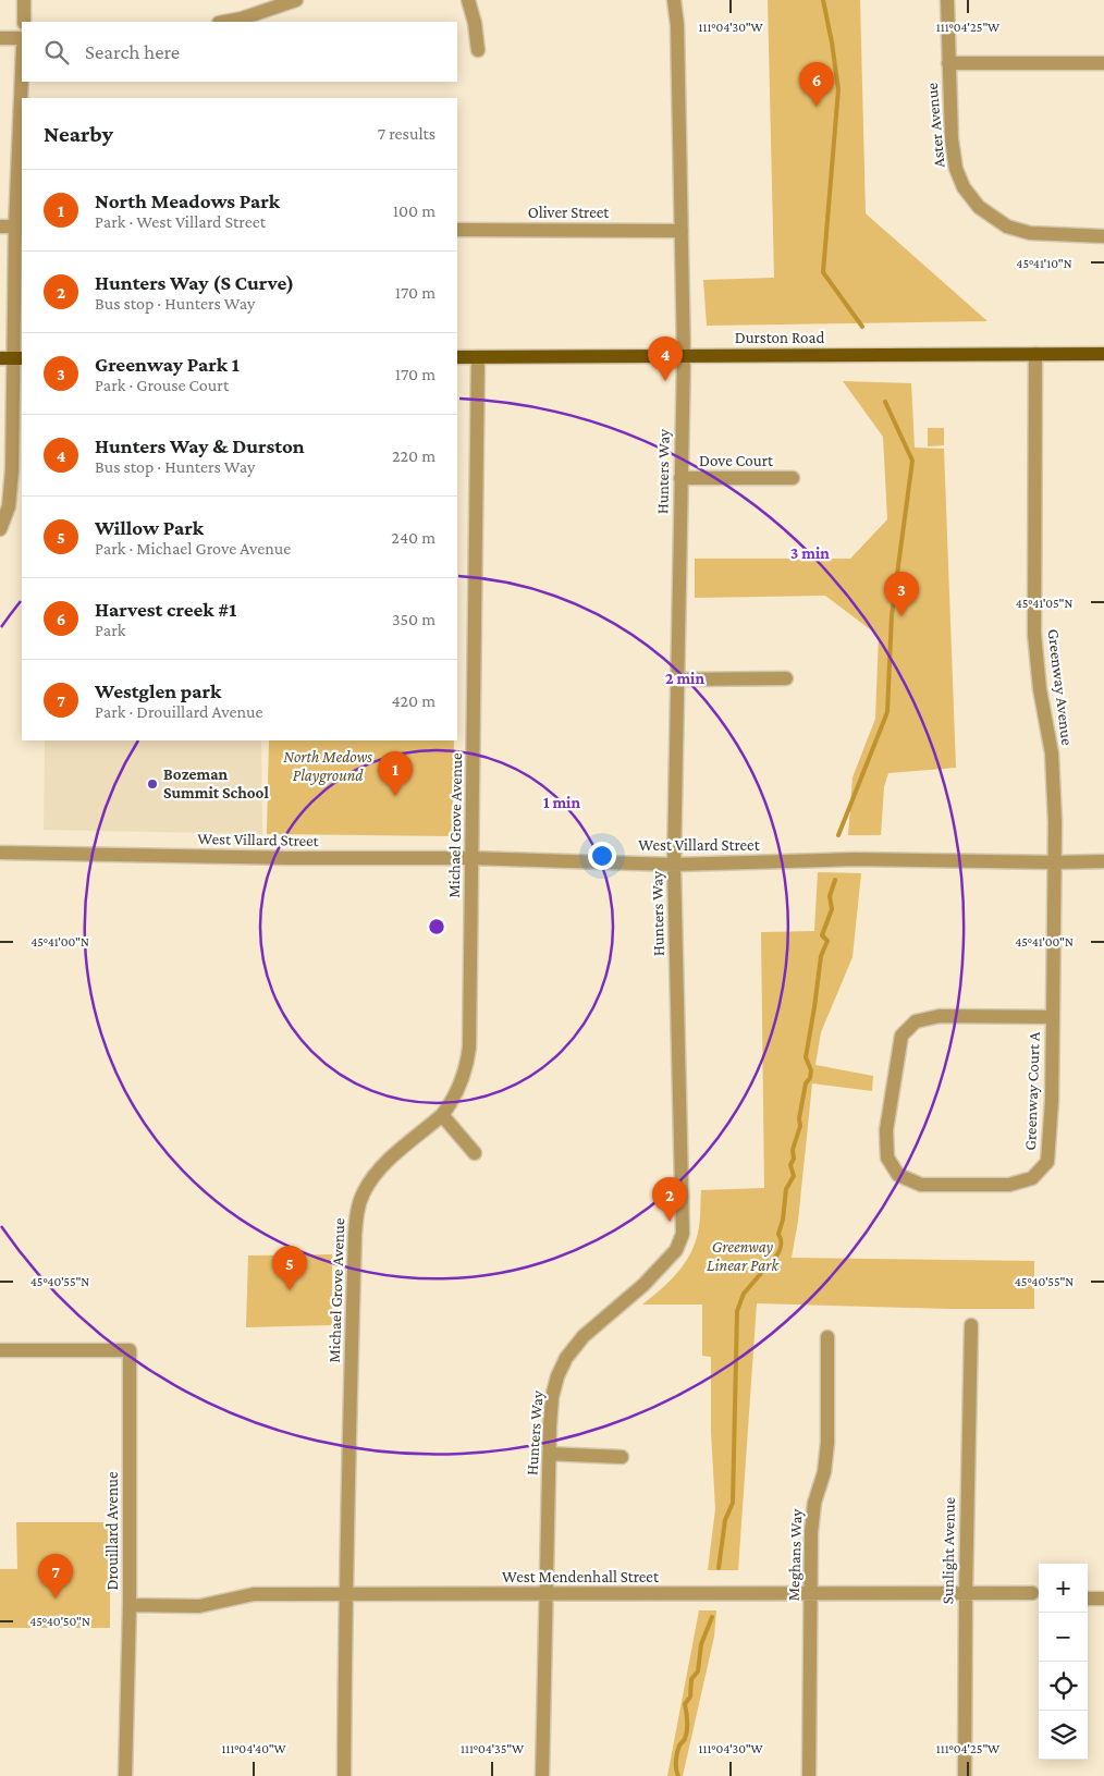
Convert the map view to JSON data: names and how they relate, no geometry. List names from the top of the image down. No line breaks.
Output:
{"streets":{"main road":["Durston Road"],"street":["Aster Avenue","Oliver Street","Dove Court","Hunters Way","Greenway Avenue","Michael Grove Avenue","West Villard Street","Greenway Court A","Drouillard Avenue","Sunlight Avenue","Meghans Way","West Mendenhall Street"]},"crossings":[["Oliver Street","Hunters Way"],["Durston Road","Hunters Way"],["Durston Road","Greenway Avenue"],["Durston Road","Michael Grove Avenue"],["Dove Court","Hunters Way"],["Hunters Way","West Villard Street"],["Hunters Way","West Mendenhall Street"],["Greenway Avenue","West Villard Street"],["Greenway Avenue","Greenway Court A"],["Michael Grove Avenue","West Villard Street"],["Michael Grove Avenue","West Mendenhall Street"],["West Villard Street","Greenway Court A"],["Drouillard Avenue","West Mendenhall Street"],["Sunlight Avenue","West Mendenhall Street"],["Meghans Way","West Mendenhall Street"]],"parks":["North Medows Playground","Greenway Linear Park"],"places":["Bozeman Summit School"],"page":{"search":"Search here","pins":["6","4","3","1","2","5","7"],"heading":["Nearby","7 results"],"list":[{"mark":"1","name":"North Meadows Park","note":"Park · West Villard Street","value":"100 m"},{"mark":"2","name":"Hunters Way (S Curve)","note":"Bus stop · Hunters Way","value":"170 m"},{"mark":"3","name":"Greenway Park 1","note":"Park · Grouse Court","value":"170 m"},{"mark":"4","name":"Hunters Way & Durston","note":"Bus stop · Hunters Way","value":"220 m"},{"mark":"5","name":"Willow Park","note":"Park · Michael Grove Avenue","value":"240 m"},{"mark":"6","name":"Harvest creek #1","note":"Park","value":"350 m"},{"mark":"7","name":"Westglen park","note":"Park · Drouillard Avenue","value":"420 m"}],"map_buttons":["+","−"]},"coordinates":["111°04'30\"W","111°04'25\"W","45°41'10\"N","45°41'05\"N","45°41'00\"N","45°40'55\"N","45°40'50\"N","111°04'40\"W","111°04'35\"W"],"rings":["3 min","2 min","1 min"]}
